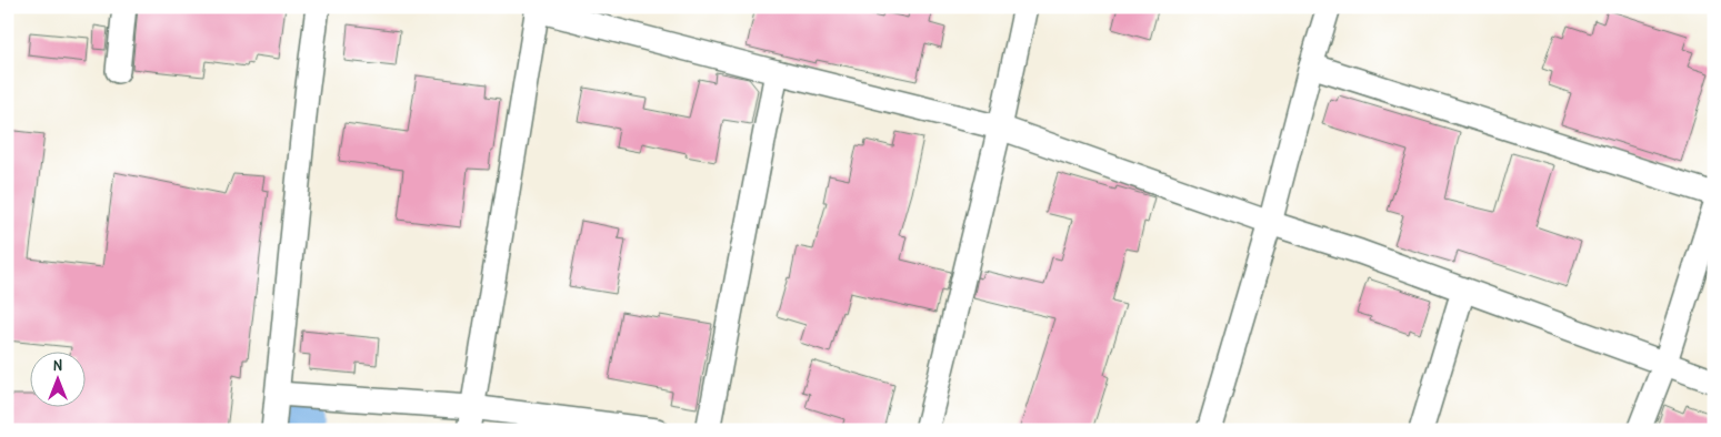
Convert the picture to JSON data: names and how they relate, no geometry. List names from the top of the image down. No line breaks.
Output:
{"north":"top"}
